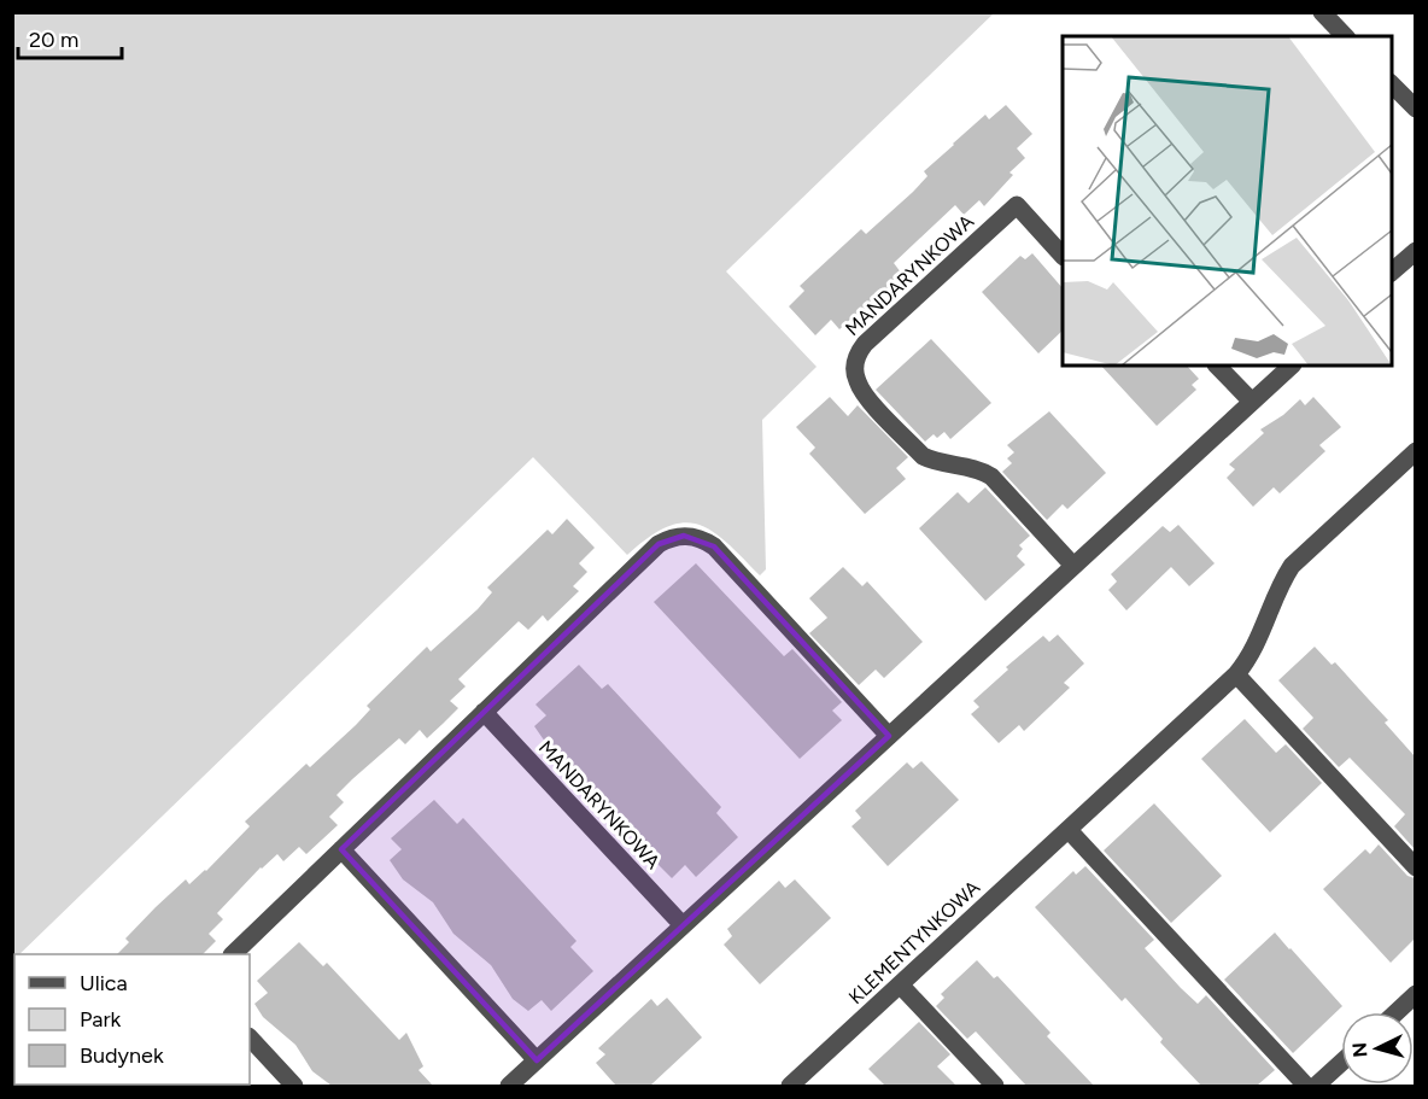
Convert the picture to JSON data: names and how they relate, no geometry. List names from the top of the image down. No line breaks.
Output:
{"streets":{"street":["MANDARYNKOWA","KLEMENTYNKOWA"]},"legend":["Ulica","Park","Budynek"],"scale_bar":"20 m","north":"left"}
